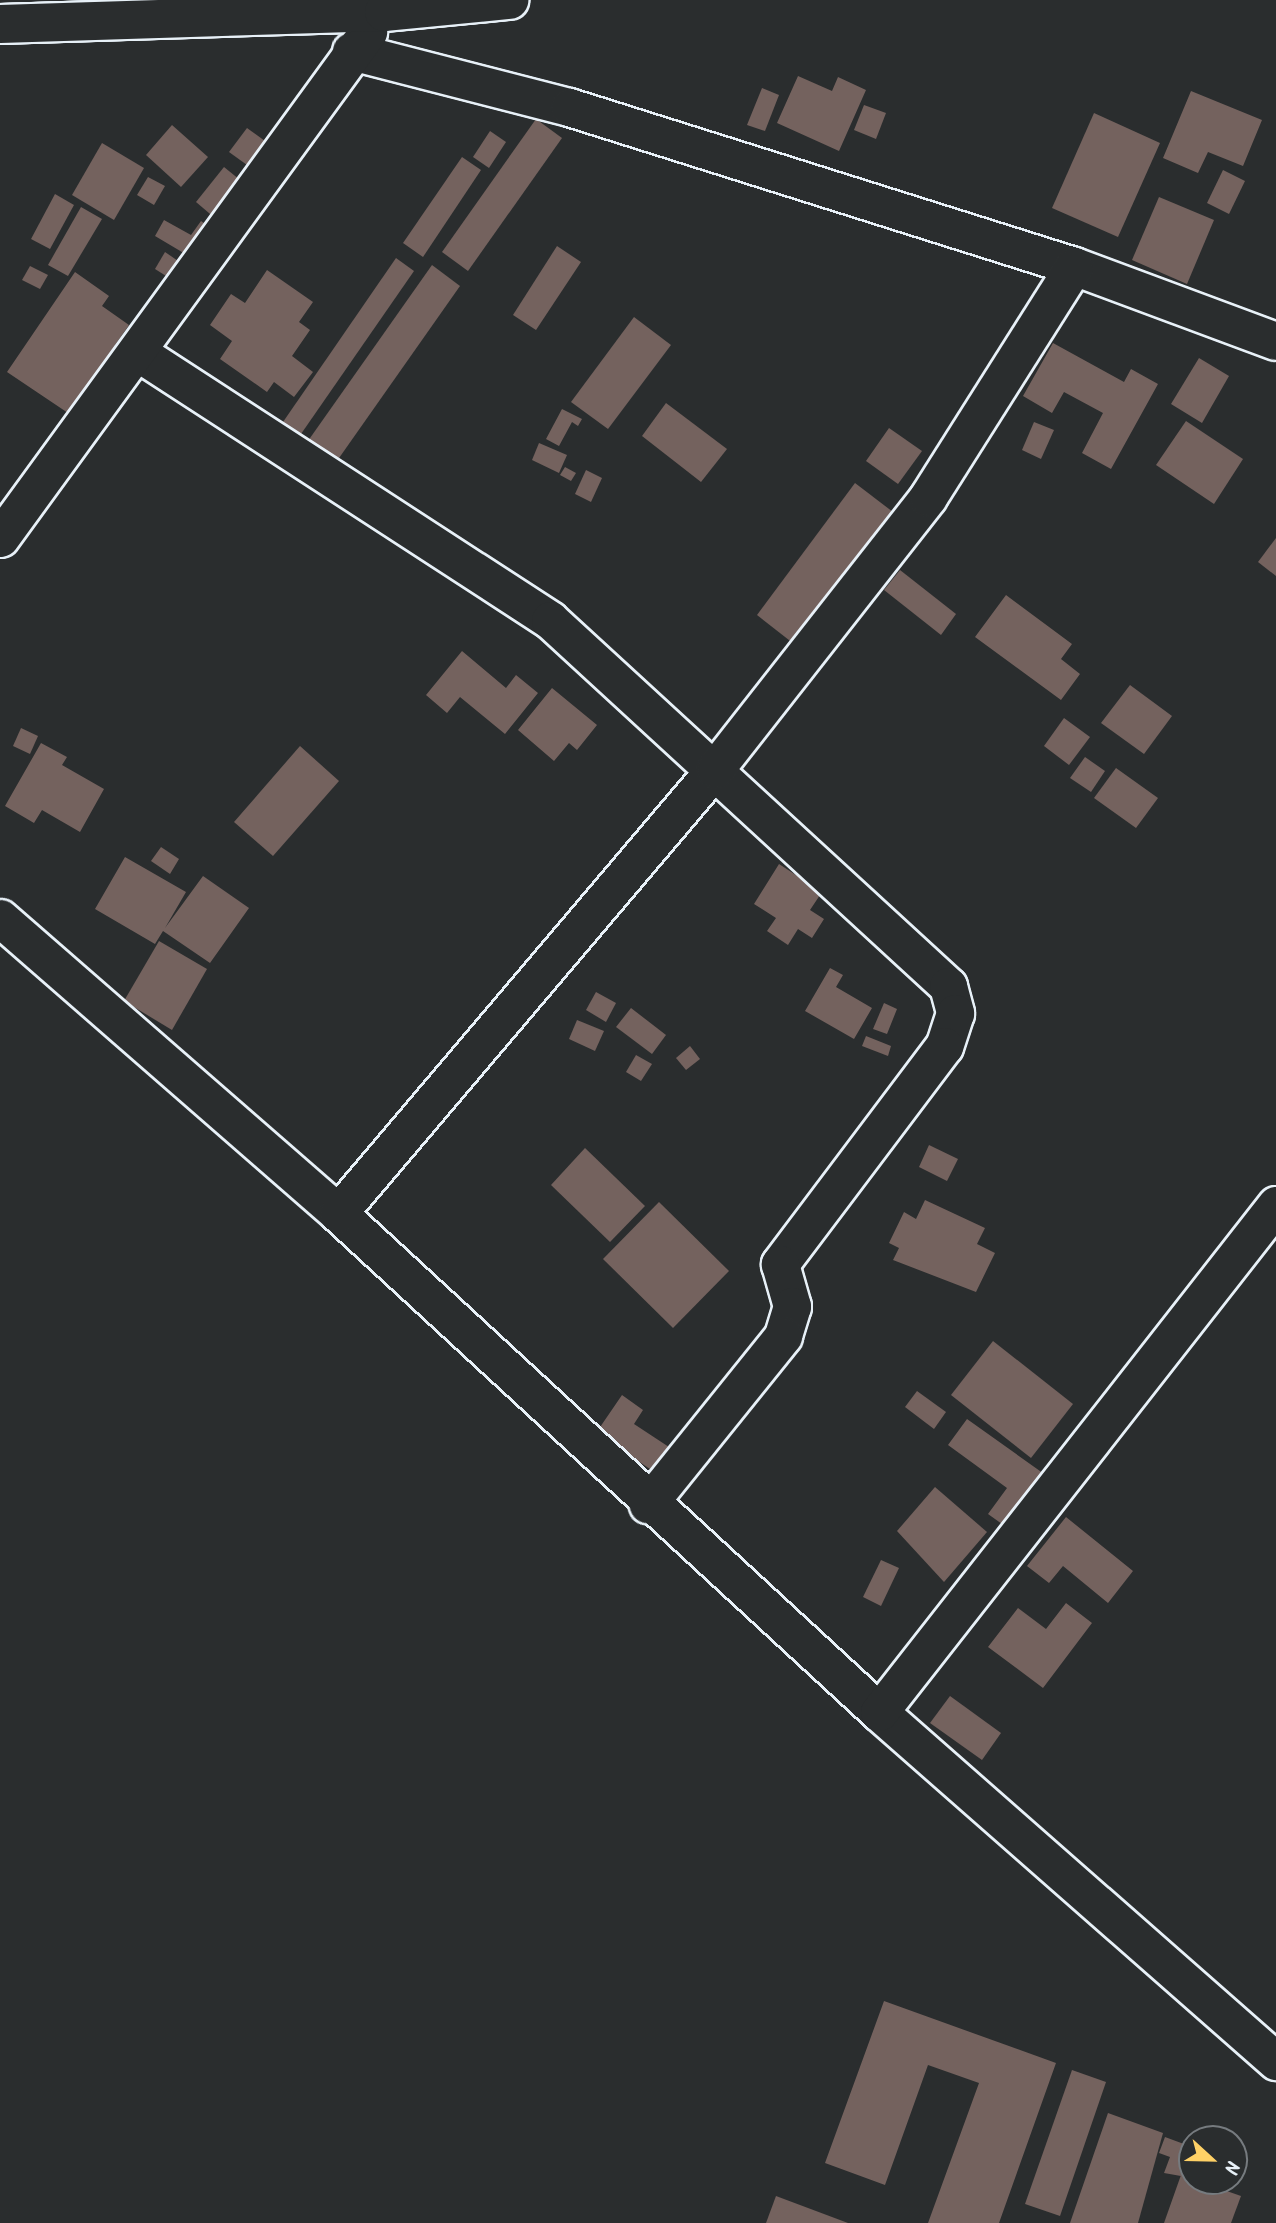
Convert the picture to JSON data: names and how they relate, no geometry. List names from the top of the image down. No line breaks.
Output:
{"north":"right"}
